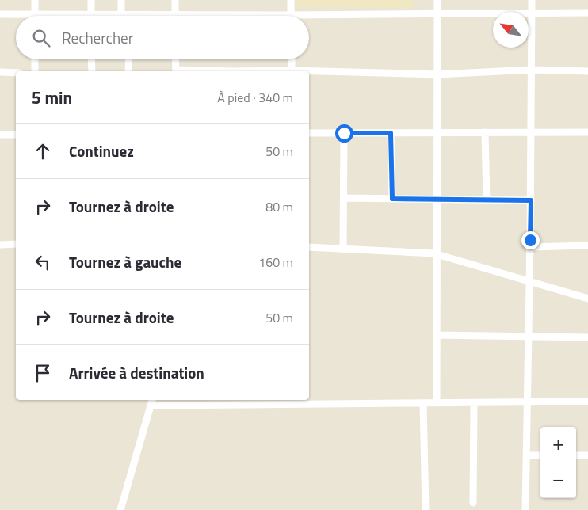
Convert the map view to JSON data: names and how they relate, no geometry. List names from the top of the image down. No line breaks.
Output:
{"north":"top left","page":{"search":"Rechercher","heading":["5 min","À pied · 340 m"],"list":[["Continuez","50 m"],["Tournez à droite","80 m"],["Tournez à gauche","160 m"],["Tournez à droite","50 m"],"Arrivée à destination"],"map_buttons":["+","−"]}}
